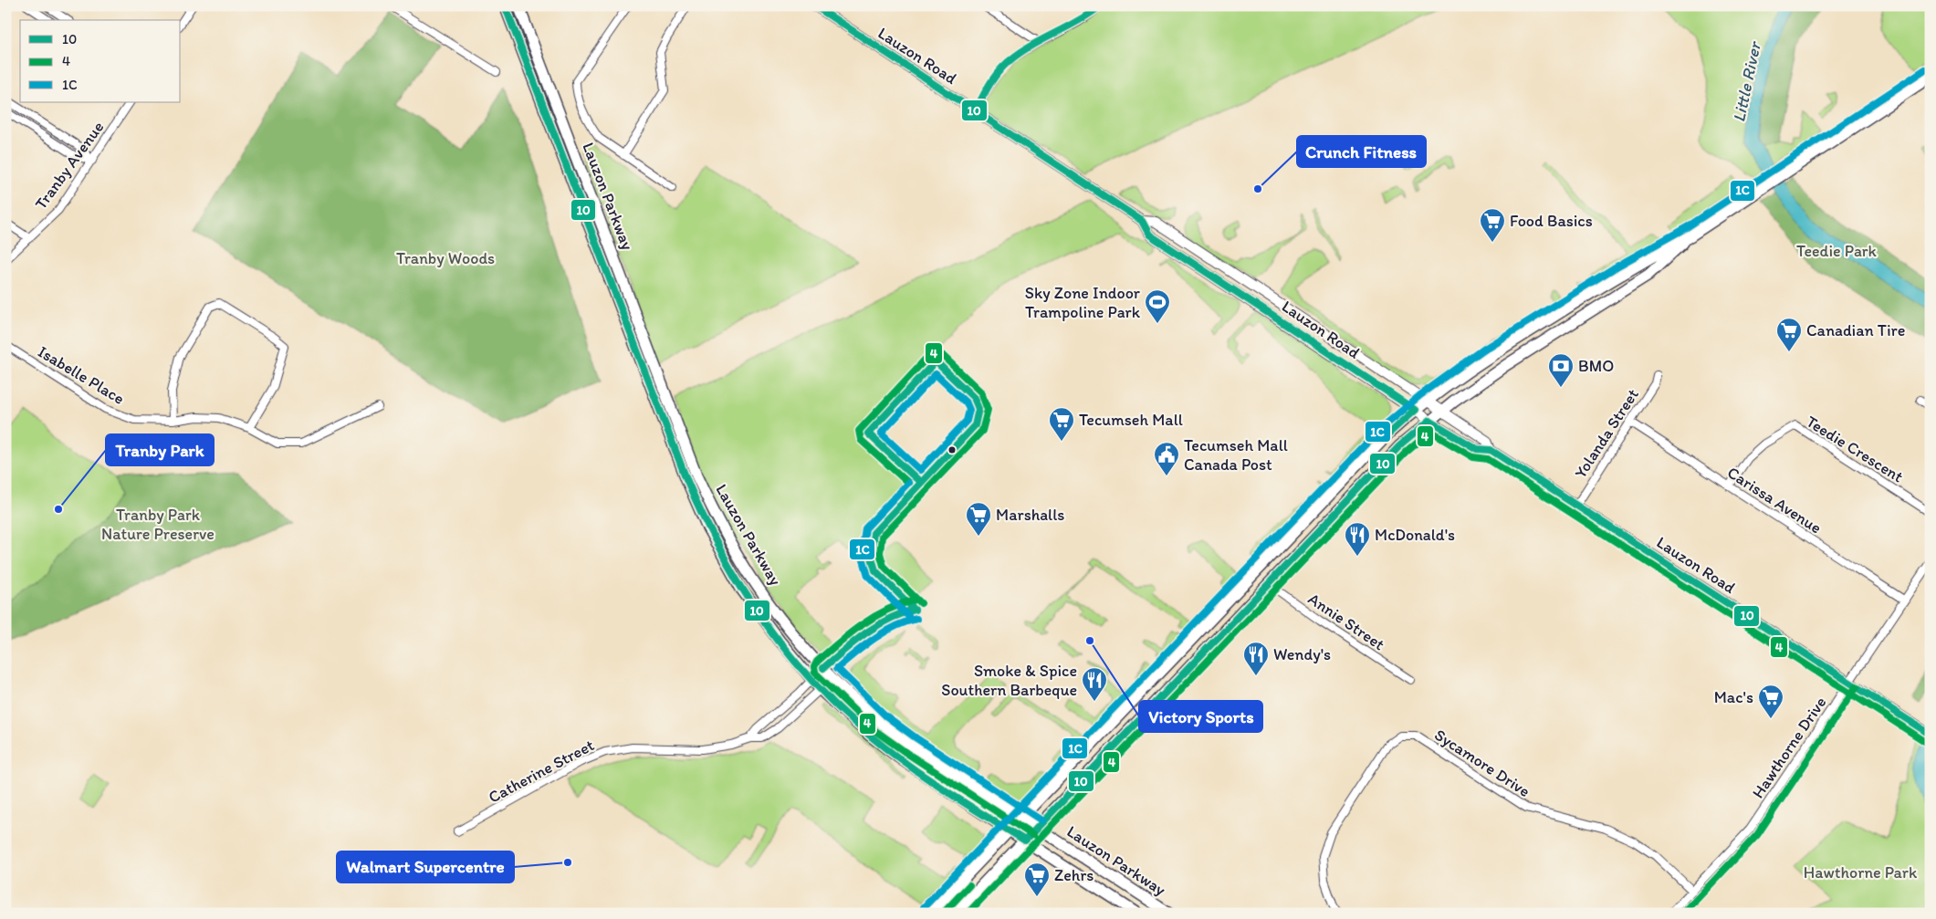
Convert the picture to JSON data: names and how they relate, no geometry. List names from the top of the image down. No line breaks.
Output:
{"streets":{"main road":["Lauzon Parkway"],"street":["Lauzon Road","Tranby Avenue","Isabelle Place","Yolanda Street","Teedie Crescent","Carissa Avenue","Annie Street","Hawthorne Drive","Sycamore Drive","Catherine Street"]},"crossings":[["Lauzon Road","Yolanda Street"],["Lauzon Road","Hawthorne Drive"],["Lauzon Parkway","Catherine Street"],["Yolanda Street","Carissa Avenue"],["Teedie Crescent","Carissa Avenue"],["Carissa Avenue","Hawthorne Drive"],["Hawthorne Drive","Sycamore Drive"]],"water":["Little River"],"parks":["Teedie Park","Tranby Woods","Tranby Park Nature Preserve","Hawthorne Park"],"places":{"other":["Crunch Fitness","Tranby Park","Victory Sports","Walmart Supercentre"],"supermarket":["Food Basics","Canadian Tire","Tecumseh Mall","Marshalls","Mac's","Zehrs"],"sports":["Sky Zone Indoor Trampoline Park"],"bank":["BMO"],"public building":["Tecumseh Mall Canada Post"],"restaurant":["McDonald's","Wendy's","Smoke & Spice Southern Barbeque"]},"lines":["transit line 10","transit line 1C","transit line 4"],"legend":["10","4","1C"]}
